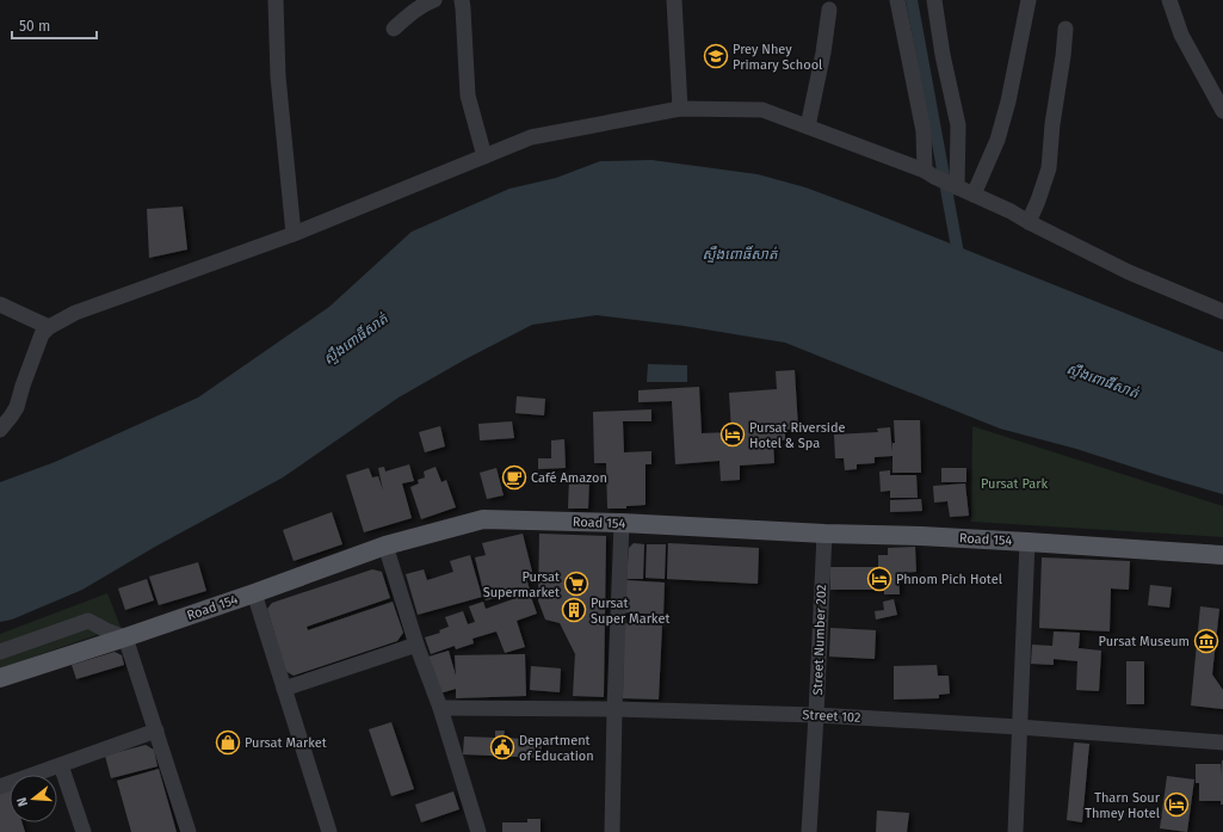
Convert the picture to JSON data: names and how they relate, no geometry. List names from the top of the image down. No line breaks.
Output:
{"streets":{"main road":["Road 154"],"street":["Street Number 202","Street 102"]},"crossings":[["Road 154","Street Number 202"],["Street Number 202","Street 102"]],"water":["ស្ទឹងពោធិ៍សាត់"],"parks":["Pursat Park"],"places":{"school or university":["Prey Nhey Primary School"],"hotel":["Pursat Riverside Hotel & Spa","Phnom Pich Hotel","Tharn Sour Thmey Hotel"],"cafe":["Café Amazon"],"supermarket":["Pursat Supermarket"],"building":["Pursat Super Market"],"museum":["Pursat Museum"],"shop":["Pursat Market"],"public building":["Department of Education"]},"scale_bar":"50 m","north":"left"}
